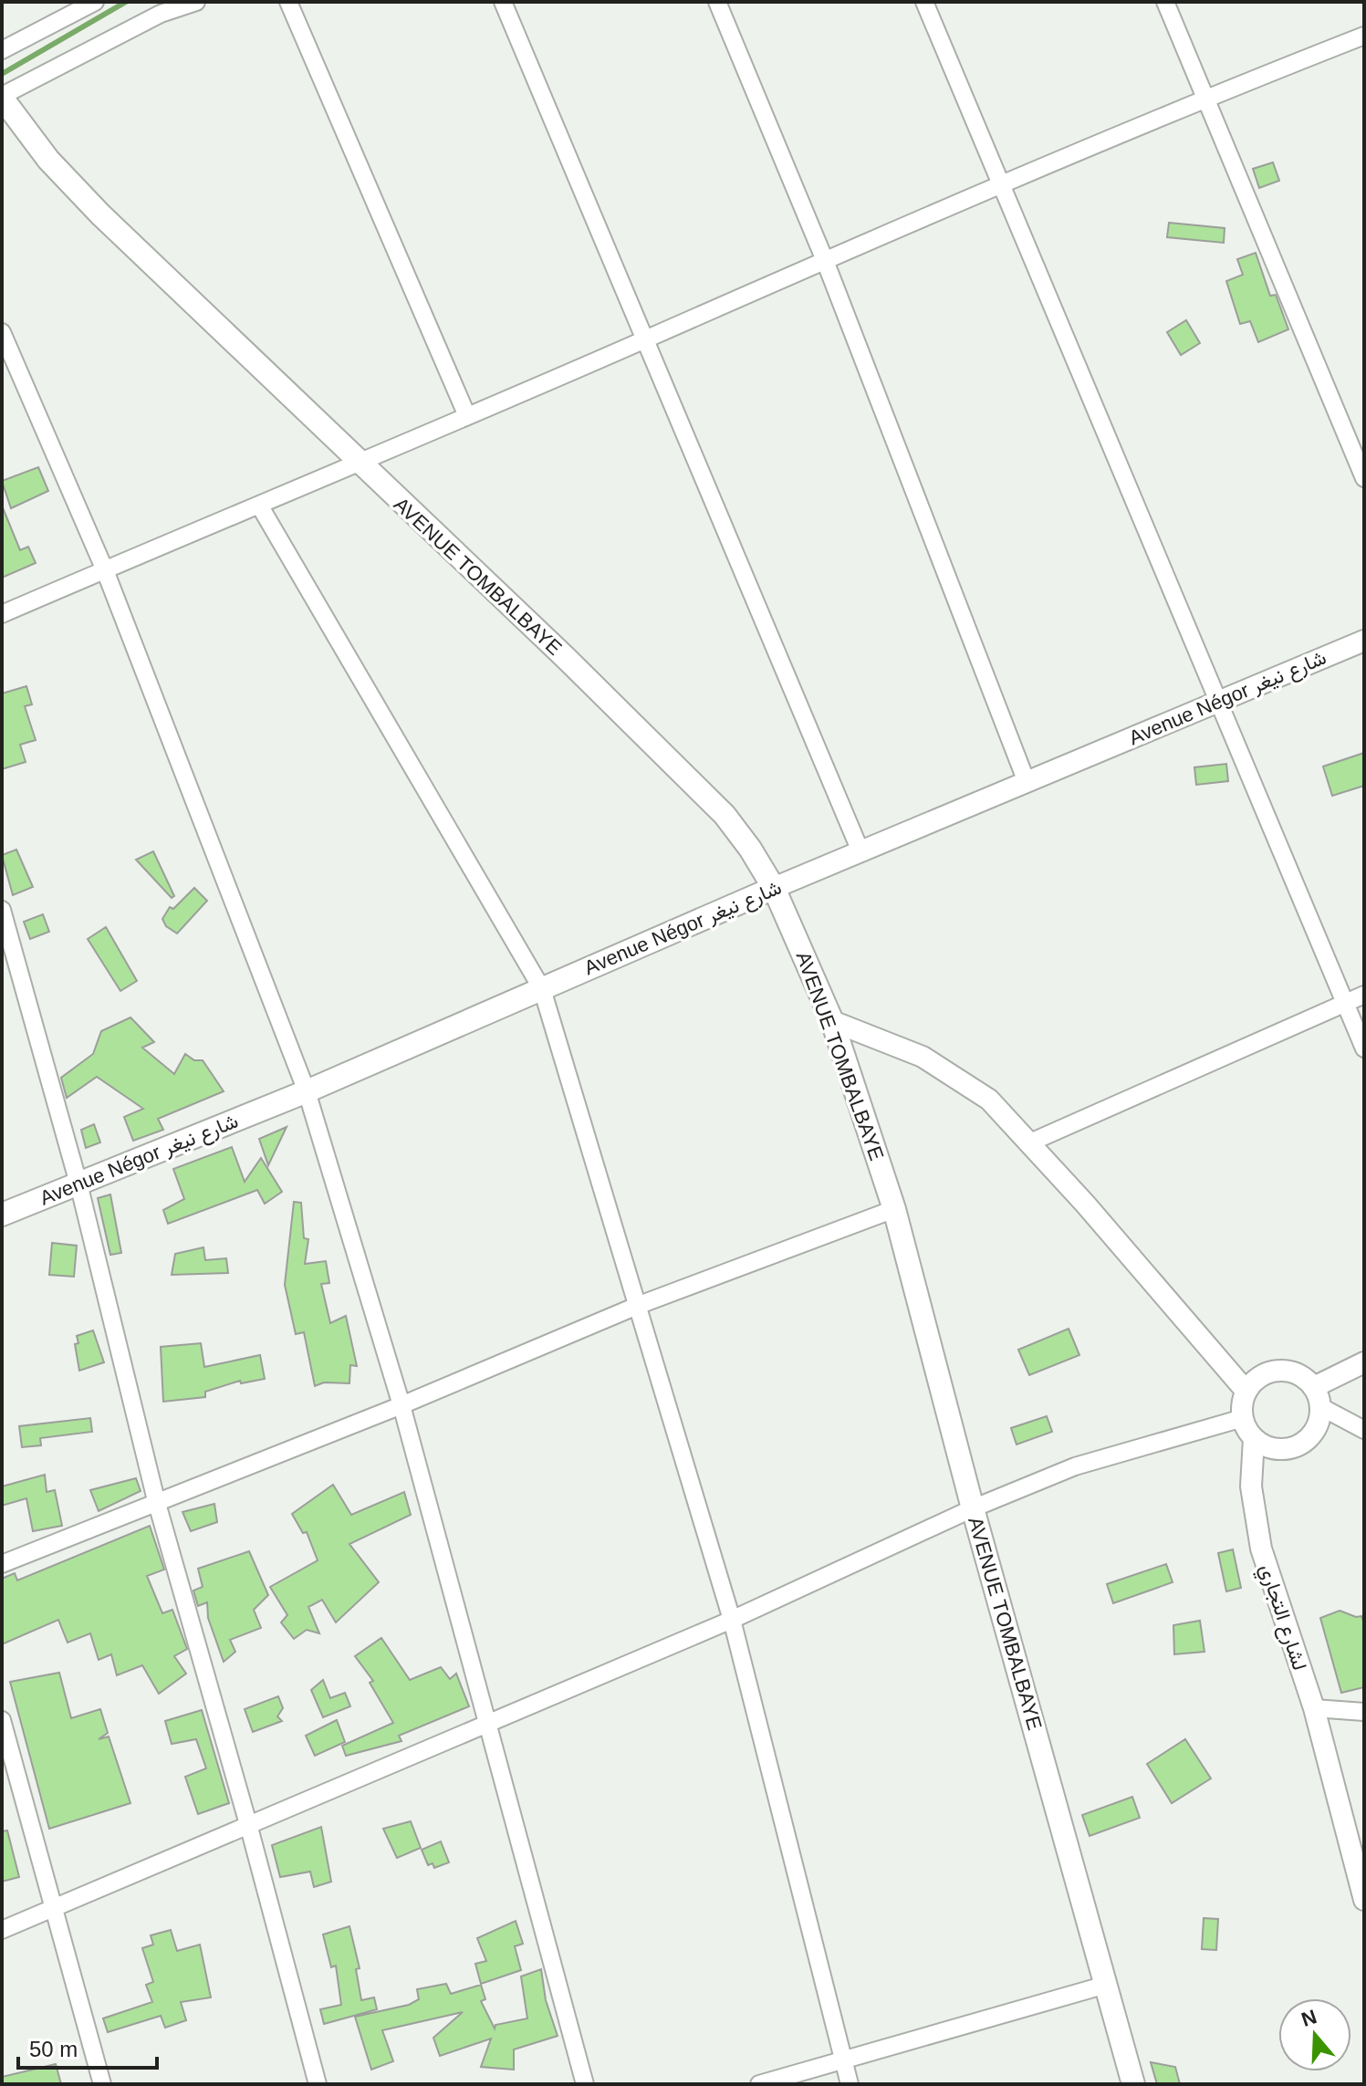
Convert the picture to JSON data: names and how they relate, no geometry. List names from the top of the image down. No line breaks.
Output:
{"streets":{"main road":["AVENUE TOMBALBAYE","Avenue Négor شارع نيغر"],"street":["لشارع التجاري"]},"crossings":[["AVENUE TOMBALBAYE","Avenue Négor شارع نيغر"]],"scale_bar":"50 m","north":"top"}
